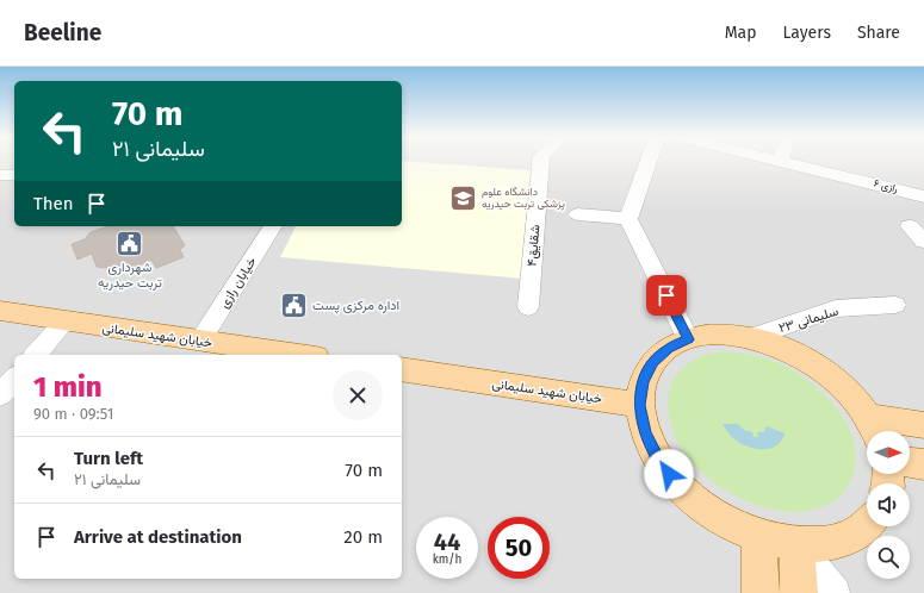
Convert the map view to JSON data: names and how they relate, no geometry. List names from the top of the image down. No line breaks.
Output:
{"streets":{"main road":["خیابان شهید سلیمانی"],"street":["رازی ۶","شقایق۴","خیابان رازی","سلیمانی ۲۳"]},"crossings":[["خیابان رازی","خیابان شهید سلیمانی"]],"places":{"school or university":["دانشگاه علوم پزشکی تربت حیدریه"],"public building":["شهرداری تربت حیدریه","اداره مرکزی پست"]},"north":"right","page":{"header":"Beeline","nav":["Map","Layers","Share"],"turn":["70 m","سلیمانی ۲۱"],"then":"Then","heading":["1 min","90 m · 09:51"],"list":[{"name":"Turn left","note":"سلیمانی ۲۱","value":"70 m"},{"name":"Arrive at destination","value":"20 m"}],"speed":"44 km/h","limit":"50"}}
